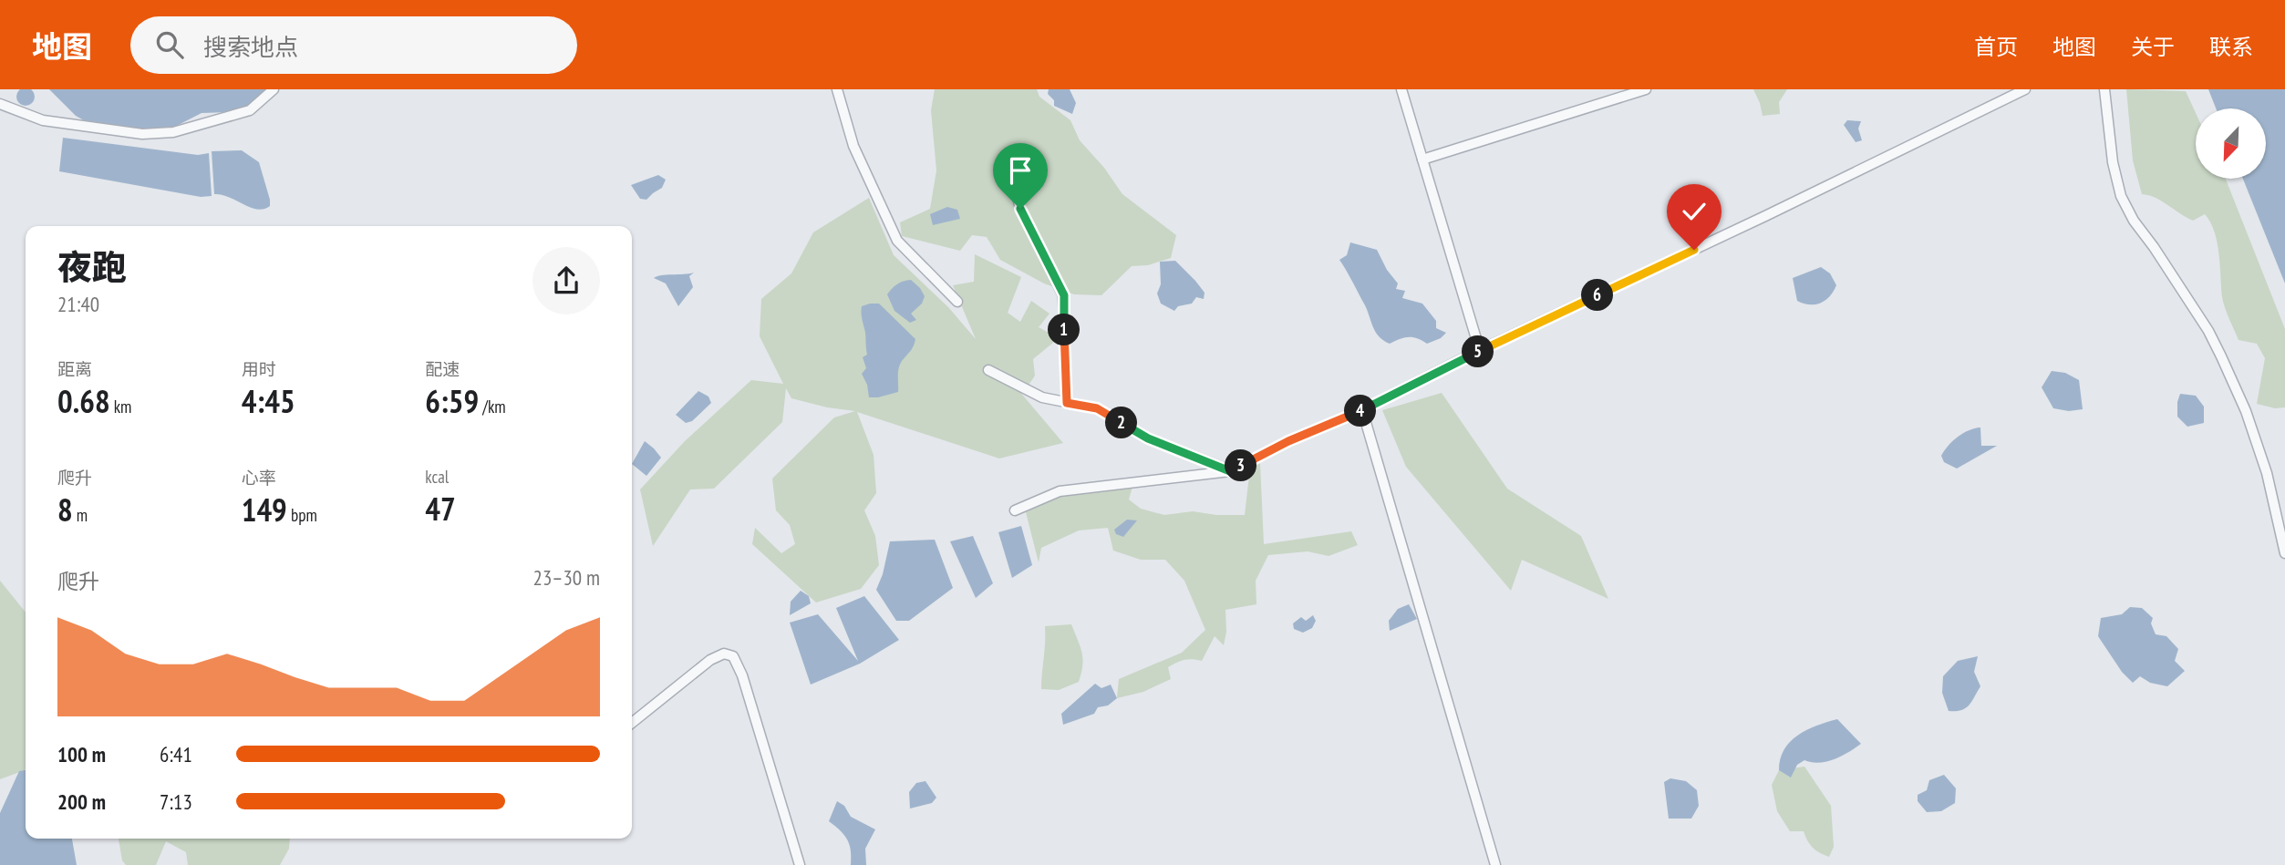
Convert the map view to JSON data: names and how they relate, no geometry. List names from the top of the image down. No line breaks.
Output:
{"north":"bottom left","page":{"header":"地图","search":"搜索地点","nav":["首页","地图","关于","联系"],"heading":["夜跑","21:40"],"pins":["6","1","5","4","2","3"],"stats":[["距离","0.68 km"],["用时","4:45"],["配速","6:59 /km"],["爬升","8 m"],["心率","149 bpm"],["kcal","47"]],"chart":["爬升","23–30 m"],"list":[{"name":"100 m","note":"6:41"},{"name":"200 m","note":"7:13"}]}}
